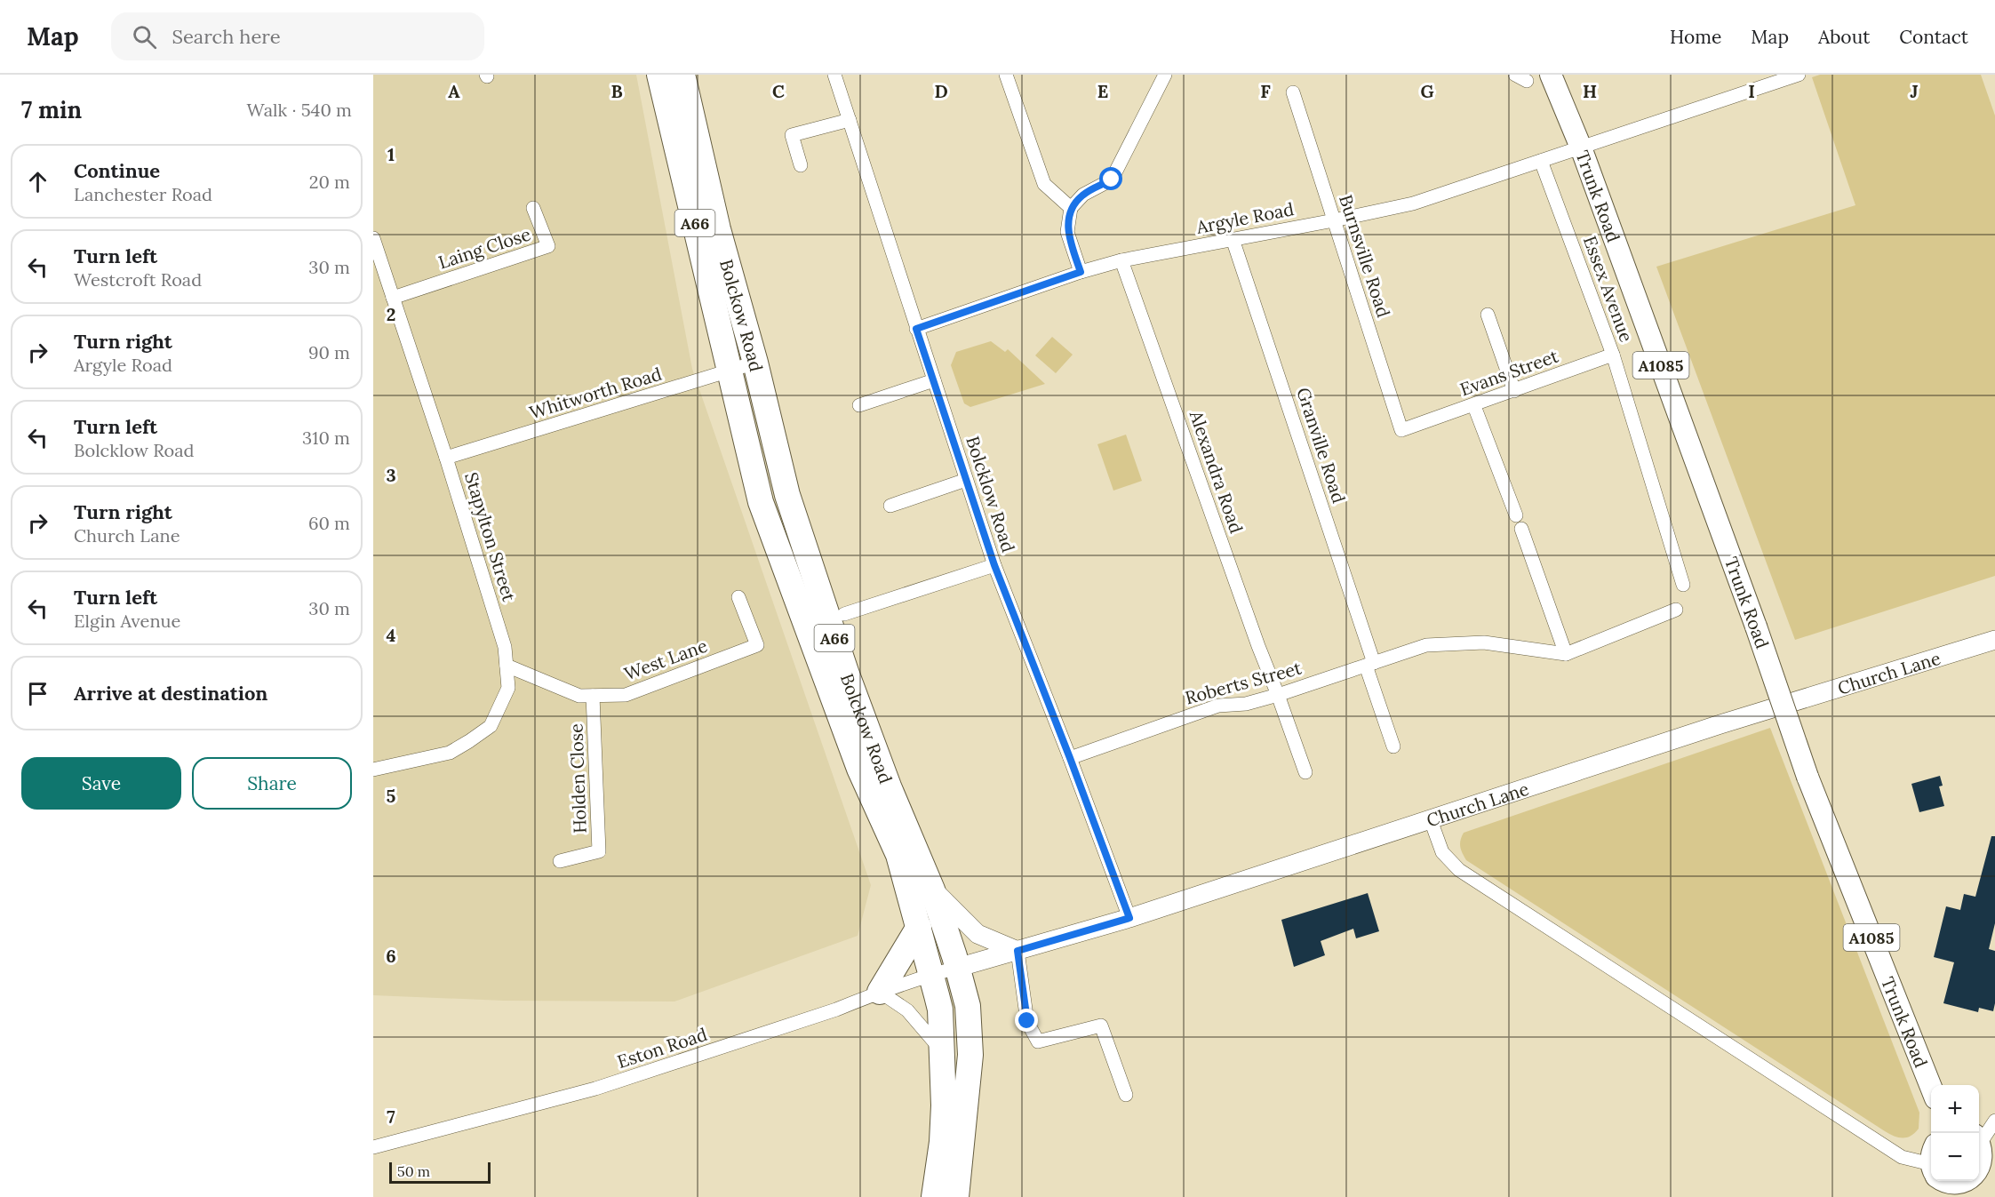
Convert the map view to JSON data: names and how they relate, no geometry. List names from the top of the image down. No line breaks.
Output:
{"streets":{"highway":["A66","Bolckow Road"],"main road":["Trunk Road","A1085"],"street":["Argyle Road","Laing Close","Burnsville Road","Essex Avenue","Evans Street","Whitworth Road","Granville Road","Alexandra Road","Bolcklow Road","Stapylton Street","West Lane","Church Lane","Roberts Street","Holden Close","Eston Road"]},"crossings":[["Trunk Road","Argyle Road"],["Trunk Road","A1085"],["Argyle Road","Burnsville Road"],["Argyle Road","Essex Avenue"],["Argyle Road","Granville Road"],["Argyle Road","Alexandra Road"],["Argyle Road","Bolcklow Road"],["A66","Bolckow Road"],["A66","Eston Road"],["Laing Close","Stapylton Street"],["Burnsville Road","Evans Street"],["Essex Avenue","Evans Street"],["Bolckow Road","Whitworth Road"],["Bolckow Road","Church Lane"],["Bolckow Road","Eston Road"],["Whitworth Road","Stapylton Street"],["Granville Road","Roberts Street"],["Alexandra Road","Roberts Street"],["Bolcklow Road","Church Lane"],["Bolcklow Road","Roberts Street"],["Stapylton Street","West Lane"],["West Lane","Holden Close"],["Church Lane","Eston Road"]],"scale_bar":"50 m","page":{"header":"Map","search":"Search here","nav":["Home","Map","About","Contact"],"heading":["7 min","Walk · 540 m"],"list":[["Continue","Lanchester Road","20 m"],["Turn left","Westcroft Road","30 m"],["Turn right","Argyle Road","90 m"],["Turn left","Bolcklow Road","310 m"],["Turn right","Church Lane","60 m"],["Turn left","Elgin Avenue","30 m"],"Arrive at destination"],"buttons":["Save","Share"],"map_buttons":["+","−"],"scale":"50 m"},"grid":{"columns":["A","B","C","D","E","F","G","H","I","J"],"rows":["1","2","3","4","5","6","7"]}}
